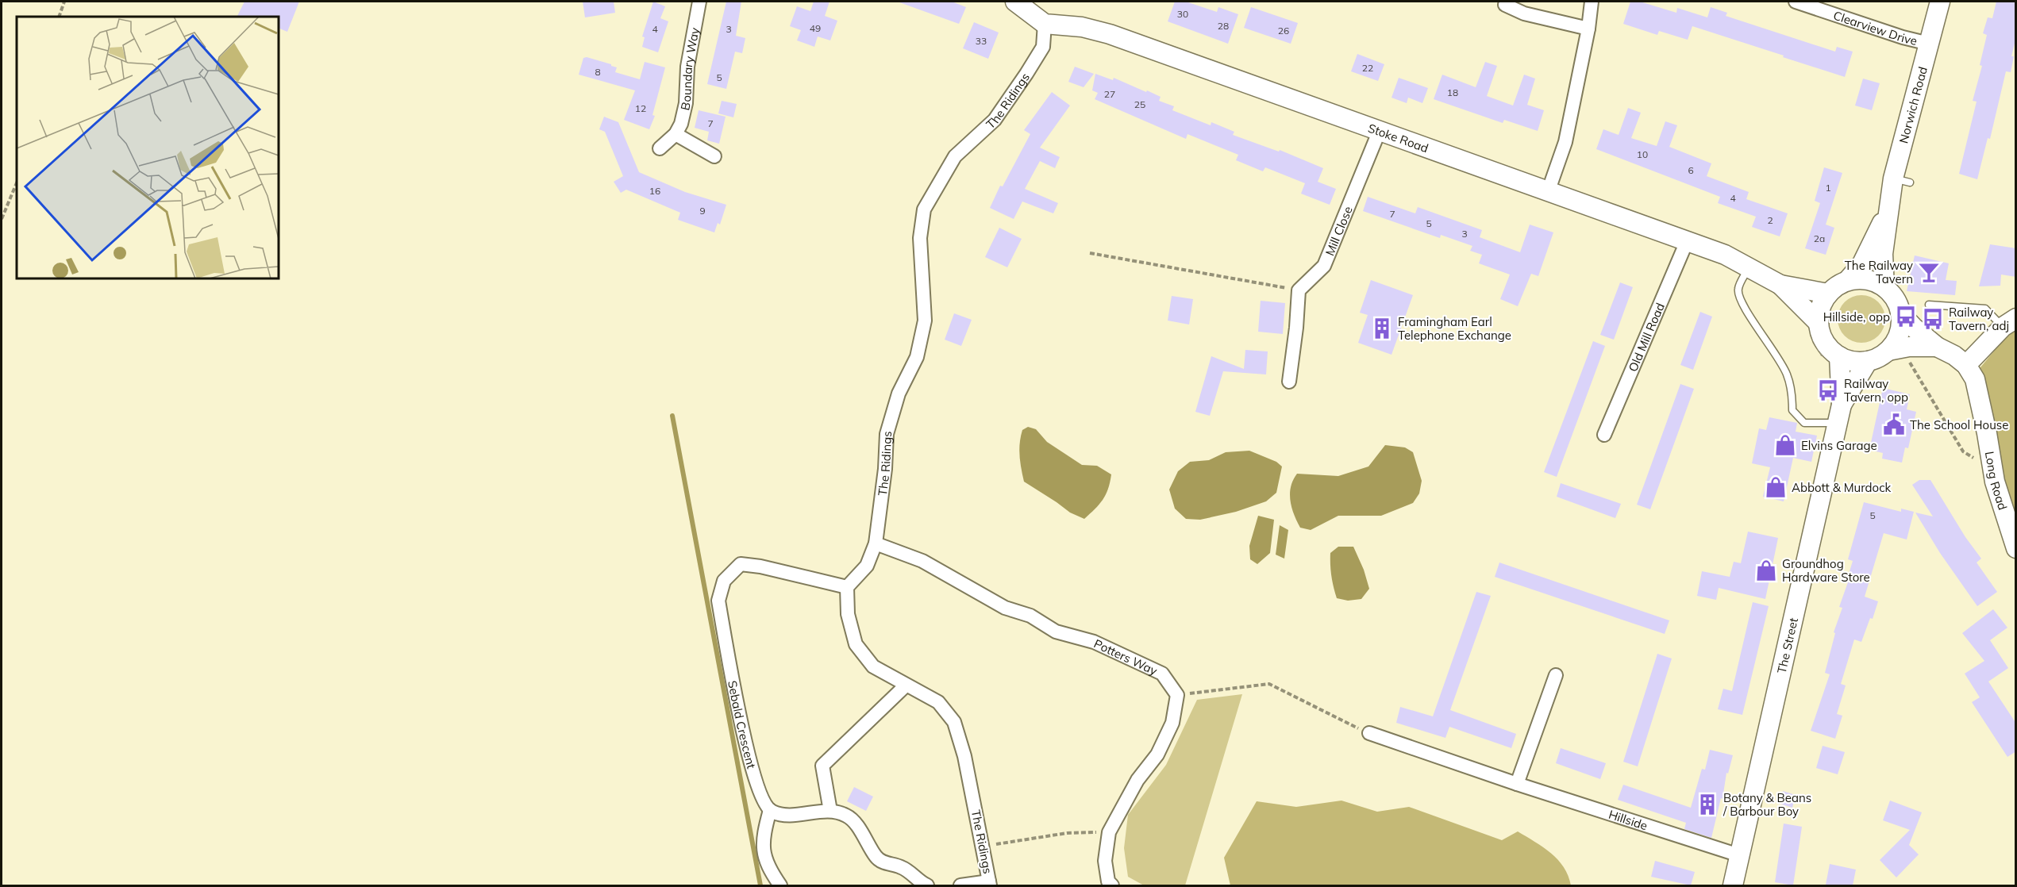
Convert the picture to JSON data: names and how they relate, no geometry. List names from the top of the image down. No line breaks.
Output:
{"streets":{"street":["Clearview Drive","Boundary Way","The Ridings","Norwich Road","Stoke Road","Mill Close","Old Mill Road","Long Road","The Street","Potters Way","Sebald Crescent","Hillside"]},"crossings":[["Clearview Drive","Norwich Road"],["The Ridings","Stoke Road"],["The Ridings","Potters Way"],["The Ridings","Sebald Crescent"],["Norwich Road","Stoke Road"],["Norwich Road","Long Road"],["Norwich Road","The Street"],["Stoke Road","Mill Close"],["Stoke Road","Old Mill Road"],["Stoke Road","Long Road"],["Stoke Road","The Street"],["Long Road","The Street"],["The Street","Hillside"]],"places":{"bar":["The Railway Tavern"],"bus stop":["Hillside, opp","Railway Tavern, adj","Railway Tavern, opp"],"building":["Framingham Earl Telephone Exchange","Botany & Beans / Barbour Boy"],"public building":["The School House"],"shop":["Elvins Garage","Abbott & Murdock","Groundhog Hardware Store"]},"house_numbers":["30","28","49","4","3","26","33","22","8","5","18","27","25","12","7","10","6","1","16","4","9","7","2","5","3","2a","5"]}
